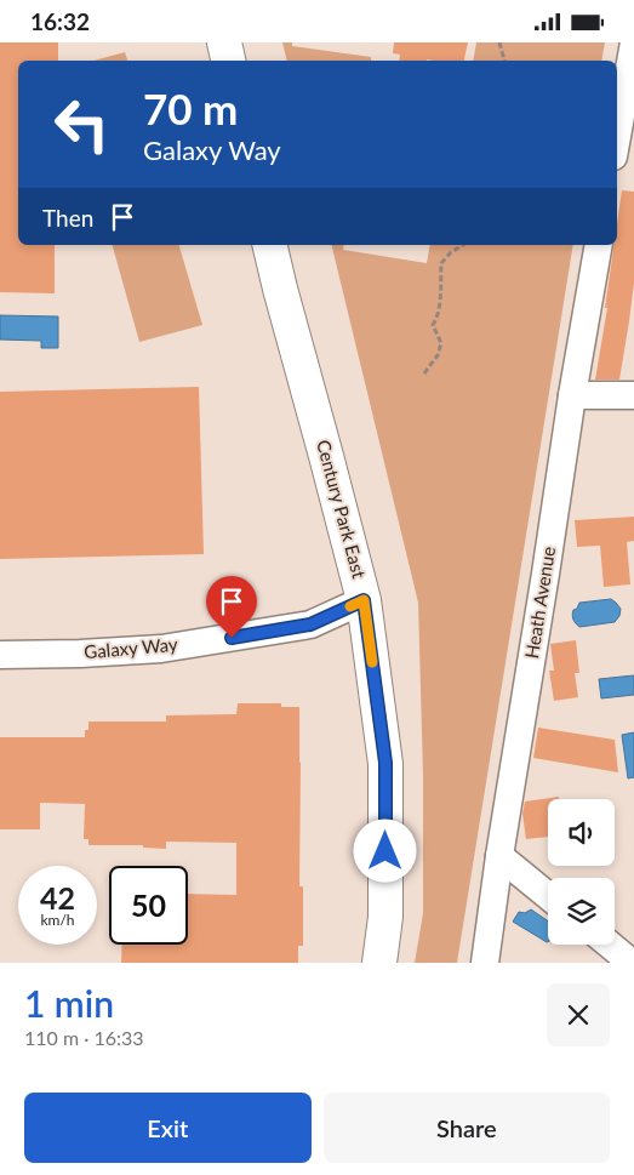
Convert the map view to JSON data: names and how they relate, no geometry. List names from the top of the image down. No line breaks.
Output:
{"streets":{"main road":["Century Park East"],"street":["Heath Avenue","Galaxy Way"]},"crossings":[["Century Park East","Galaxy Way"]],"page":{"status":"16:32","turn":["70 m","Galaxy Way"],"then":"Then","speed":"42 km/h","limit":"50","heading":["1 min","110 m · 16:33"],"buttons":["Exit","Share"]}}
